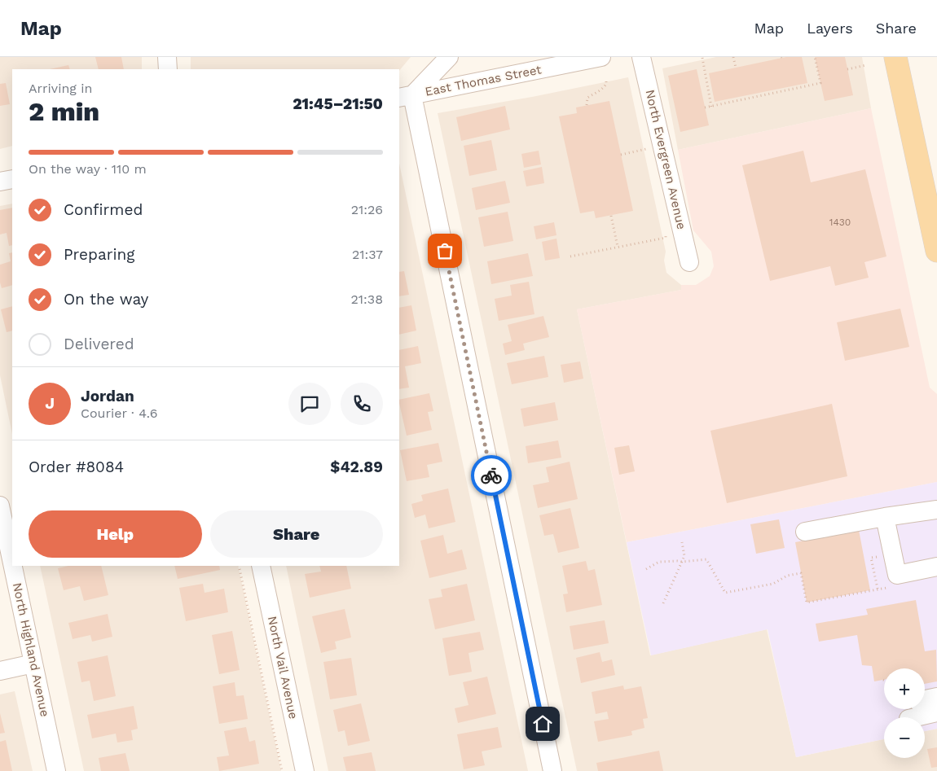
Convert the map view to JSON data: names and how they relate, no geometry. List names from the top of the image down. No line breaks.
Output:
{"streets":{"street":["East Thomas Street","North Evergreen Avenue","North Highland Avenue","North Vail Avenue"]},"house_numbers":["1430"],"page":{"header":"Map","nav":["Map","Layers","Share"],"heading":["2 min","Arriving in","21:45–21:50"],"panel":["Jordan","Courier · 4.6","Order #8084","$42.89"],"bar":"On the way · 110 m","list":[["Confirmed","21:26"],["Preparing","21:37"],["On the way","21:38"],"Delivered"],"round":"J","buttons":["Help","Share"],"map_buttons":["+","−"]}}
